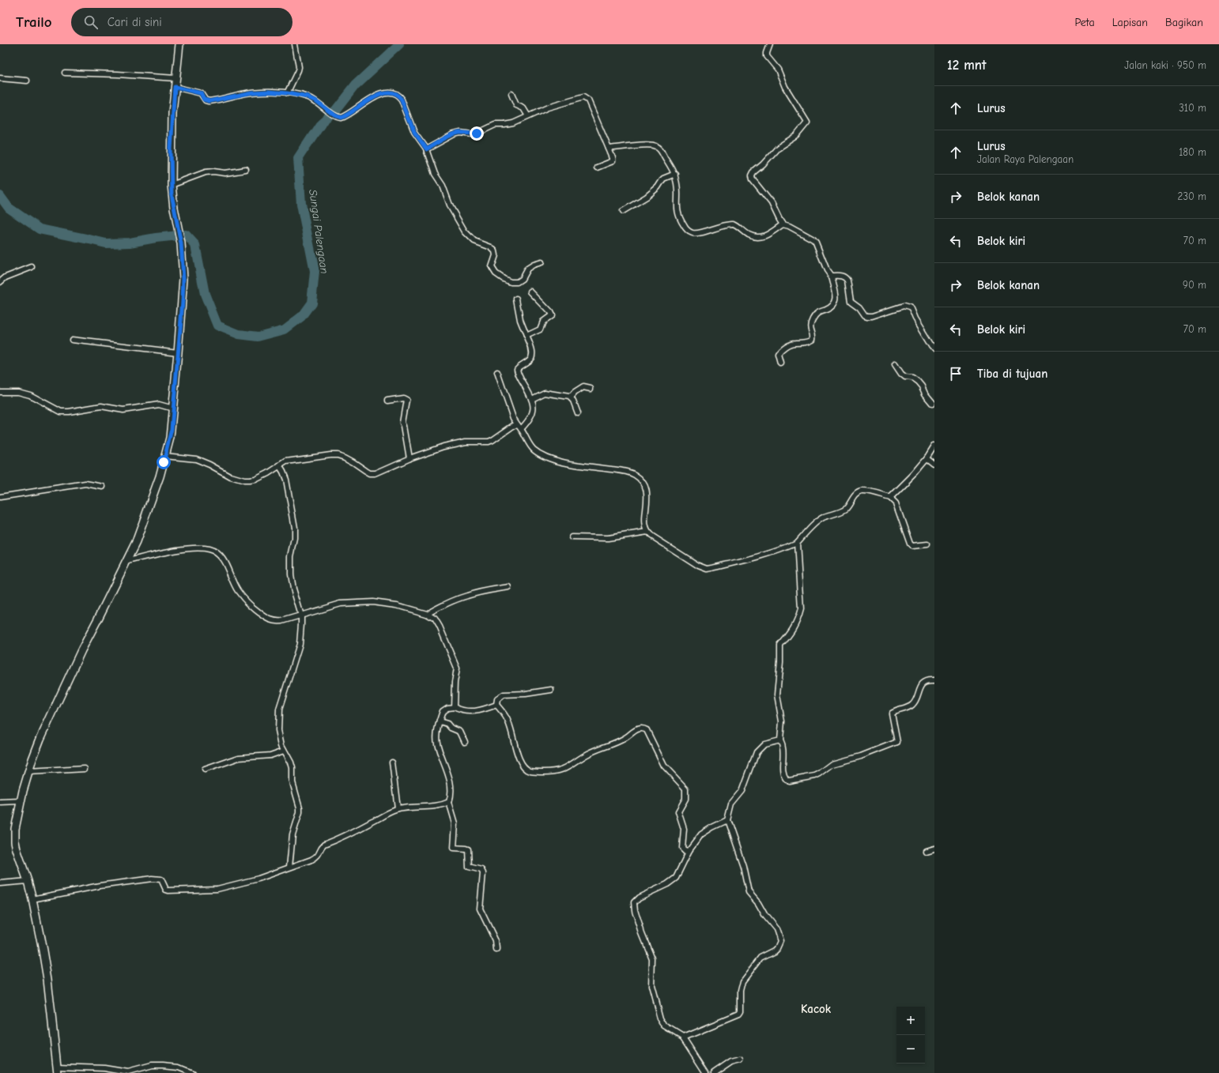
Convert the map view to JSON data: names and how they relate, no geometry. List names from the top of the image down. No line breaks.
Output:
{"districts":["Kacok"],"water":["Sungai Palengaan"],"page":{"header":"Trailo","search":"Cari di sini","nav":["Peta","Lapisan","Bagikan"],"heading":["12 mnt","Jalan kaki · 950 m"],"list":[["Lurus","310 m"],["Lurus","Jalan Raya Palengaan","180 m"],["Belok kanan","230 m"],["Belok kiri","70 m"],["Belok kanan","90 m"],["Belok kiri","70 m"],"Tiba di tujuan"],"map_buttons":["+","−"]}}
